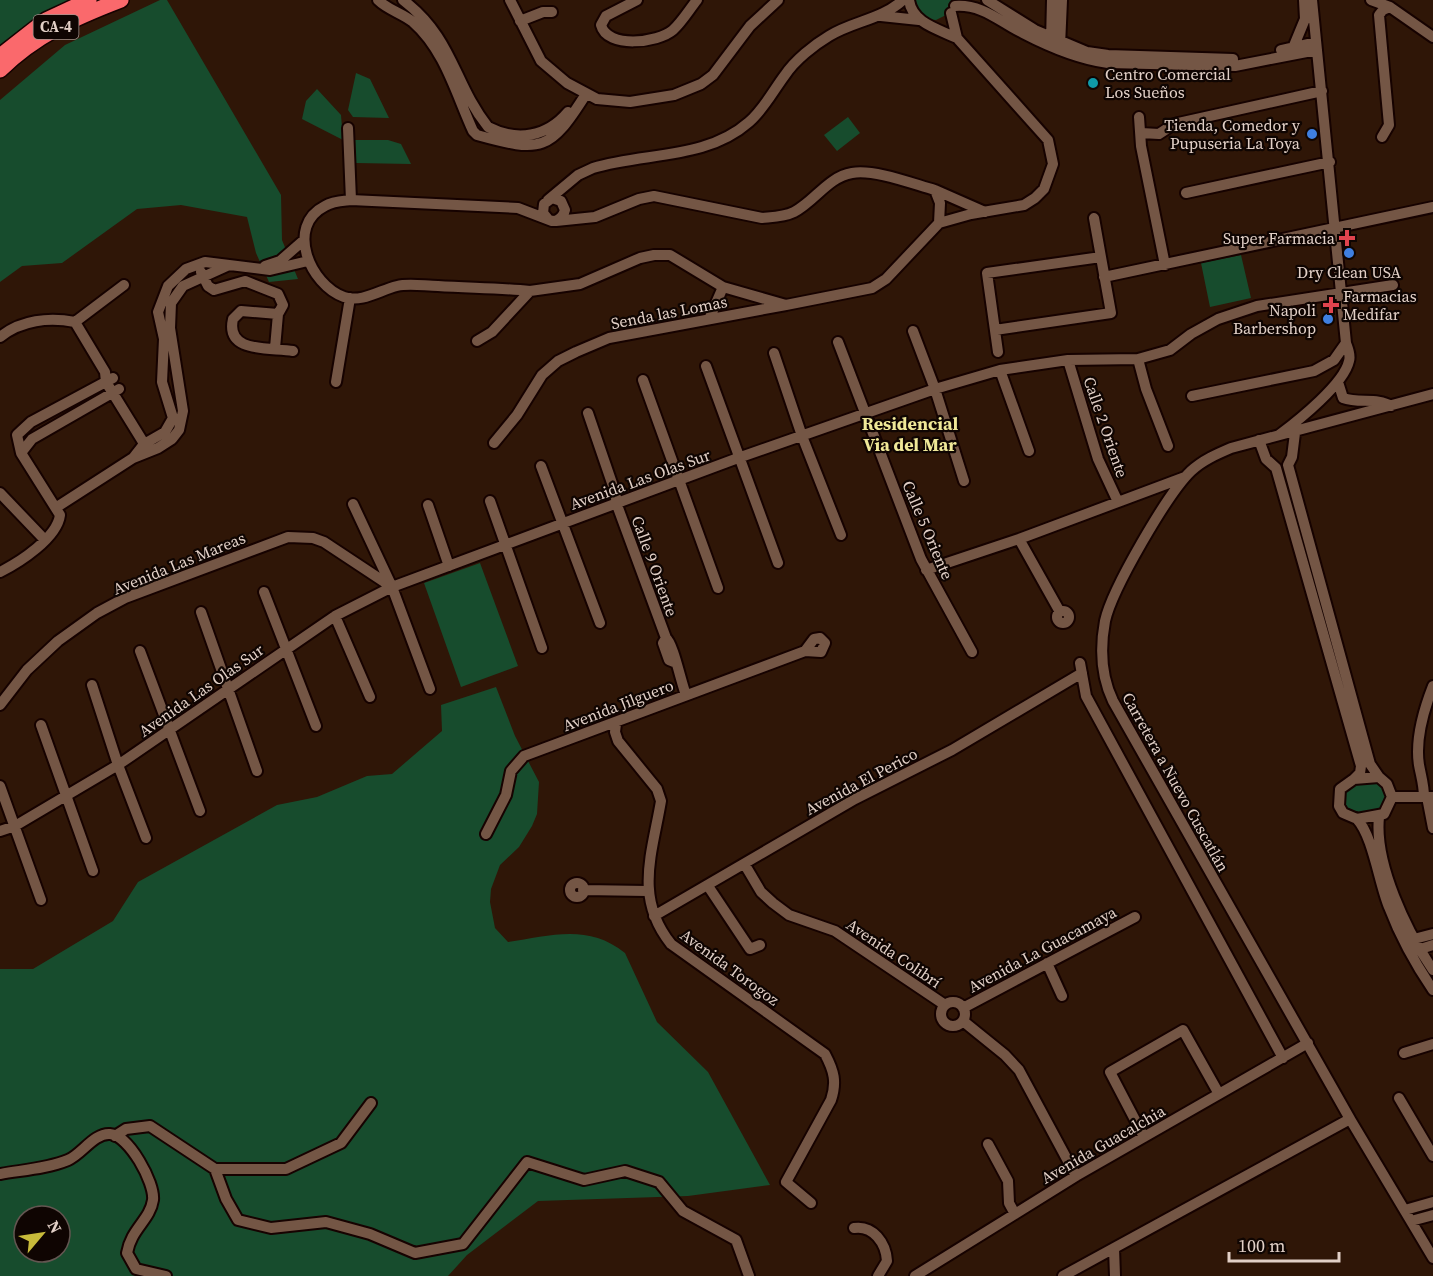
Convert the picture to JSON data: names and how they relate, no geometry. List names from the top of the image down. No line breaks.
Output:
{"streets":{"highway":["CA-4"],"street":["Senda las Lomas","Calle 2 Oriente","Avenida Las Olas Sur","Calle 5 Oriente","Avenida Las Mareas","Calle 9 Oriente","Avenida Jilguero","Avenida El Perico","Carretera a Nuevo Cuscatlán","Avenida La Guacamaya","Avenida Colibrí","Avenida Torogoz","Avenida Guacalchia"]},"crossings":[["Calle 2 Oriente","Avenida Las Olas Sur"],["Avenida Las Olas Sur","Calle 5 Oriente"],["Avenida Las Olas Sur","Avenida Las Mareas"],["Avenida Las Olas Sur","Calle 9 Oriente"],["Calle 9 Oriente","Avenida Jilguero"],["Avenida Jilguero","Avenida Torogoz"],["Avenida El Perico","Avenida Colibrí"],["Avenida El Perico","Avenida Torogoz"],["Avenida El Perico","Avenida Guacalchia"],["Carretera a Nuevo Cuscatlán","Avenida Guacalchia"],["Avenida La Guacamaya","Avenida Colibrí"]],"districts":["Residencial Via del Mar"],"places":{"other":["Centro Comercial Los Sueños","Tienda, Comedor y Pupuseria La Toya","Dry Clean USA","Napoli Barbershop"],"health":["Super Farmacia","Farmacias Medifar"]},"scale_bar":"100 m","north":"top right"}
